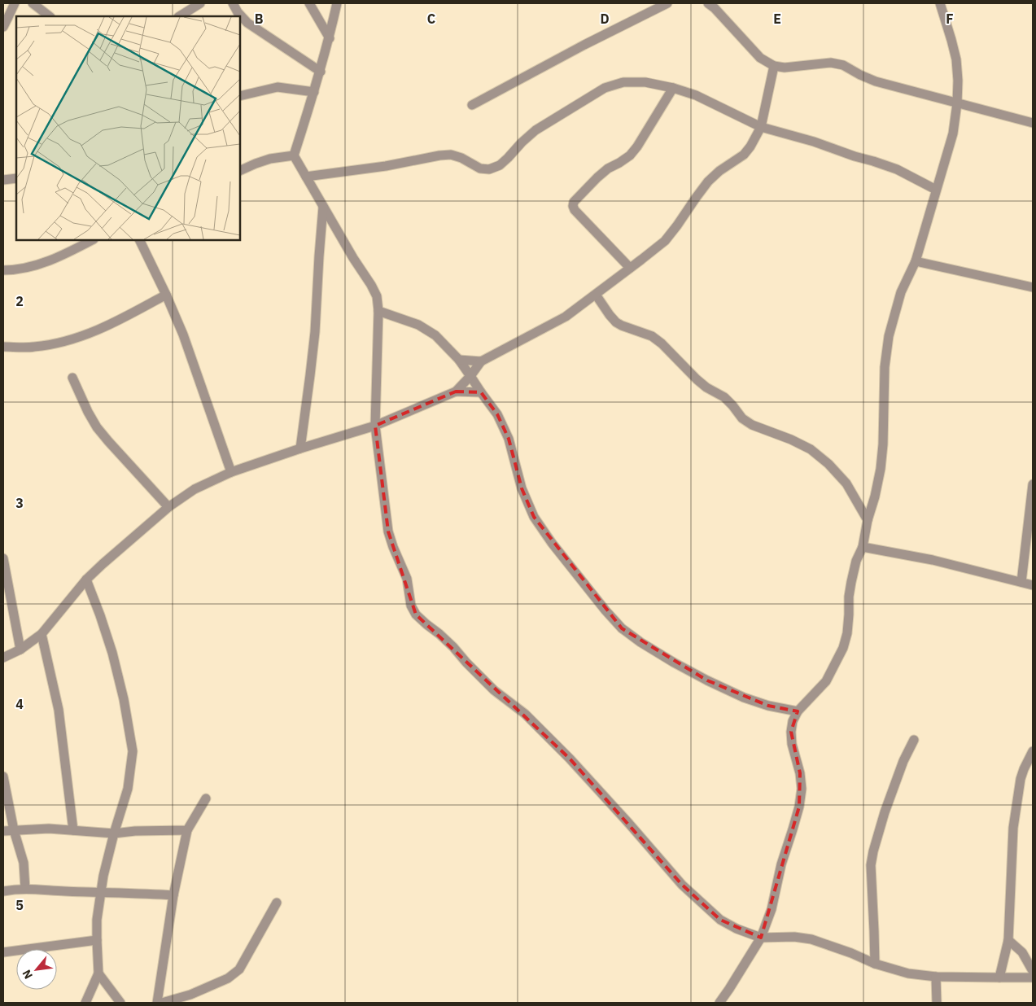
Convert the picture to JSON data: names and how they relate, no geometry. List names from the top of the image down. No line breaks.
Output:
{"north":"bottom left","grid":{"columns":["B","C","D","E","F"],"rows":["2","3","4","5"]}}
